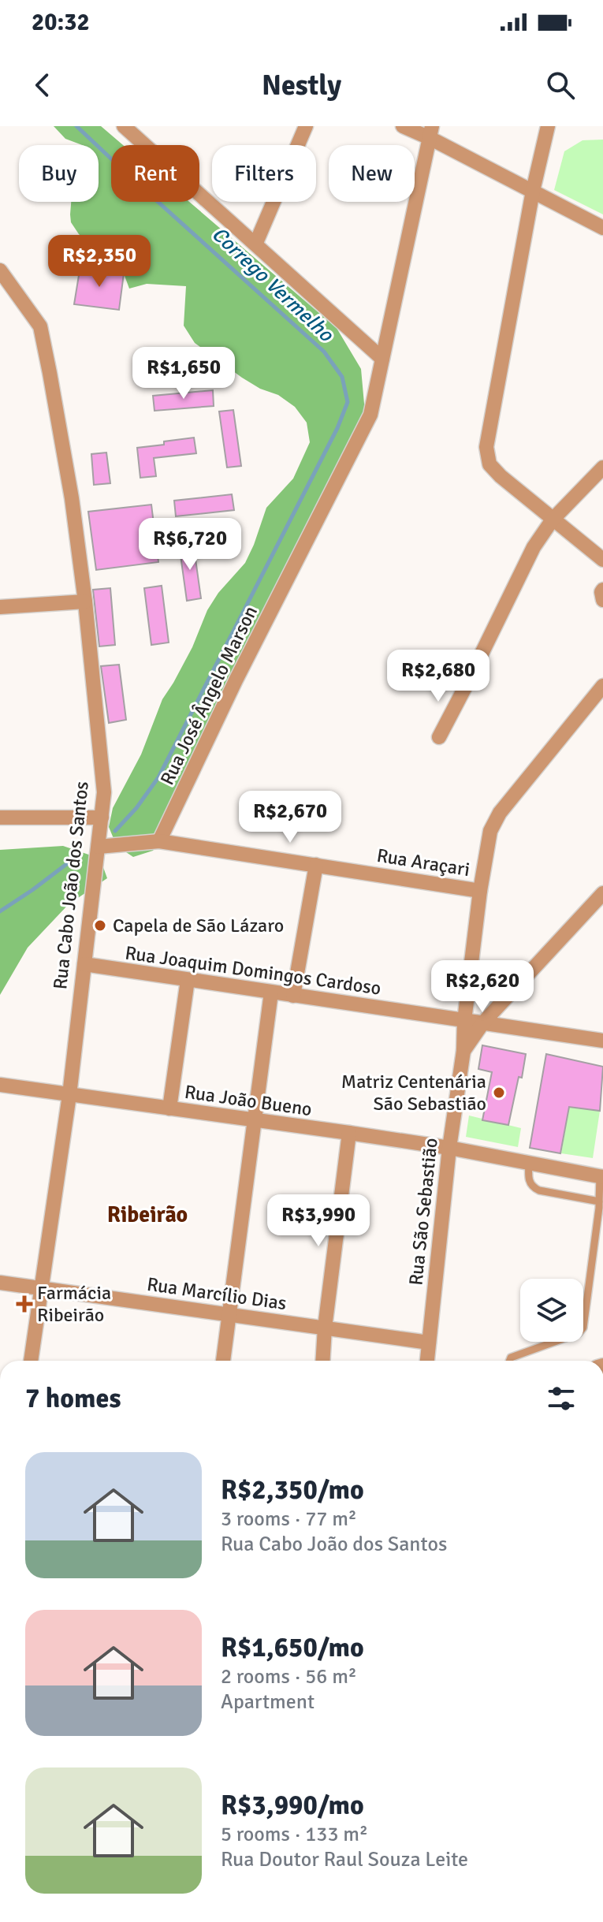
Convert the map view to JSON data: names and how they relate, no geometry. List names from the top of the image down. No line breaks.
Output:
{"streets":{"street":["Rua José Ângelo Marson","Rua Araçari","Rua Cabo João dos Santos","Rua Joaquim Domingos Cardoso","Rua João Bueno","Rua São Sebastião","Rua Marcílio Dias"]},"crossings":[["Rua José Ângelo Marson","Rua Araçari"],["Rua Araçari","Rua Cabo João dos Santos"],["Rua Araçari","Rua São Sebastião"],["Rua Cabo João dos Santos","Rua Joaquim Domingos Cardoso"],["Rua Cabo João dos Santos","Rua João Bueno"],["Rua Cabo João dos Santos","Rua Marcílio Dias"],["Rua Joaquim Domingos Cardoso","Rua São Sebastião"],["Rua João Bueno","Rua São Sebastião"],["Rua São Sebastião","Rua Marcílio Dias"]],"districts":["Ribeirão"],"water":["Corrego Vermelho"],"places":{"other":["Capela de São Lázaro","Matriz Centenária São Sebastião"],"health":["Farmácia Ribeirão"]},"page":{"status":"20:32","header":"Nestly","chip":["Buy","Rent","Filters","New"],"price":["R$2,350","R$1,650","R$6,720","R$2,680","R$2,670","R$2,620","R$3,990"],"heading":"7 homes","list":[{"name":"R$2,350/mo","note":"3 rooms · 77 m² · Rua Cabo João dos Santos"},{"name":"R$1,650/mo","note":"2 rooms · 56 m² · Apartment"},{"name":"R$3,990/mo","note":"5 rooms · 133 m² · Rua Doutor Raul Souza Leite"}]}}
